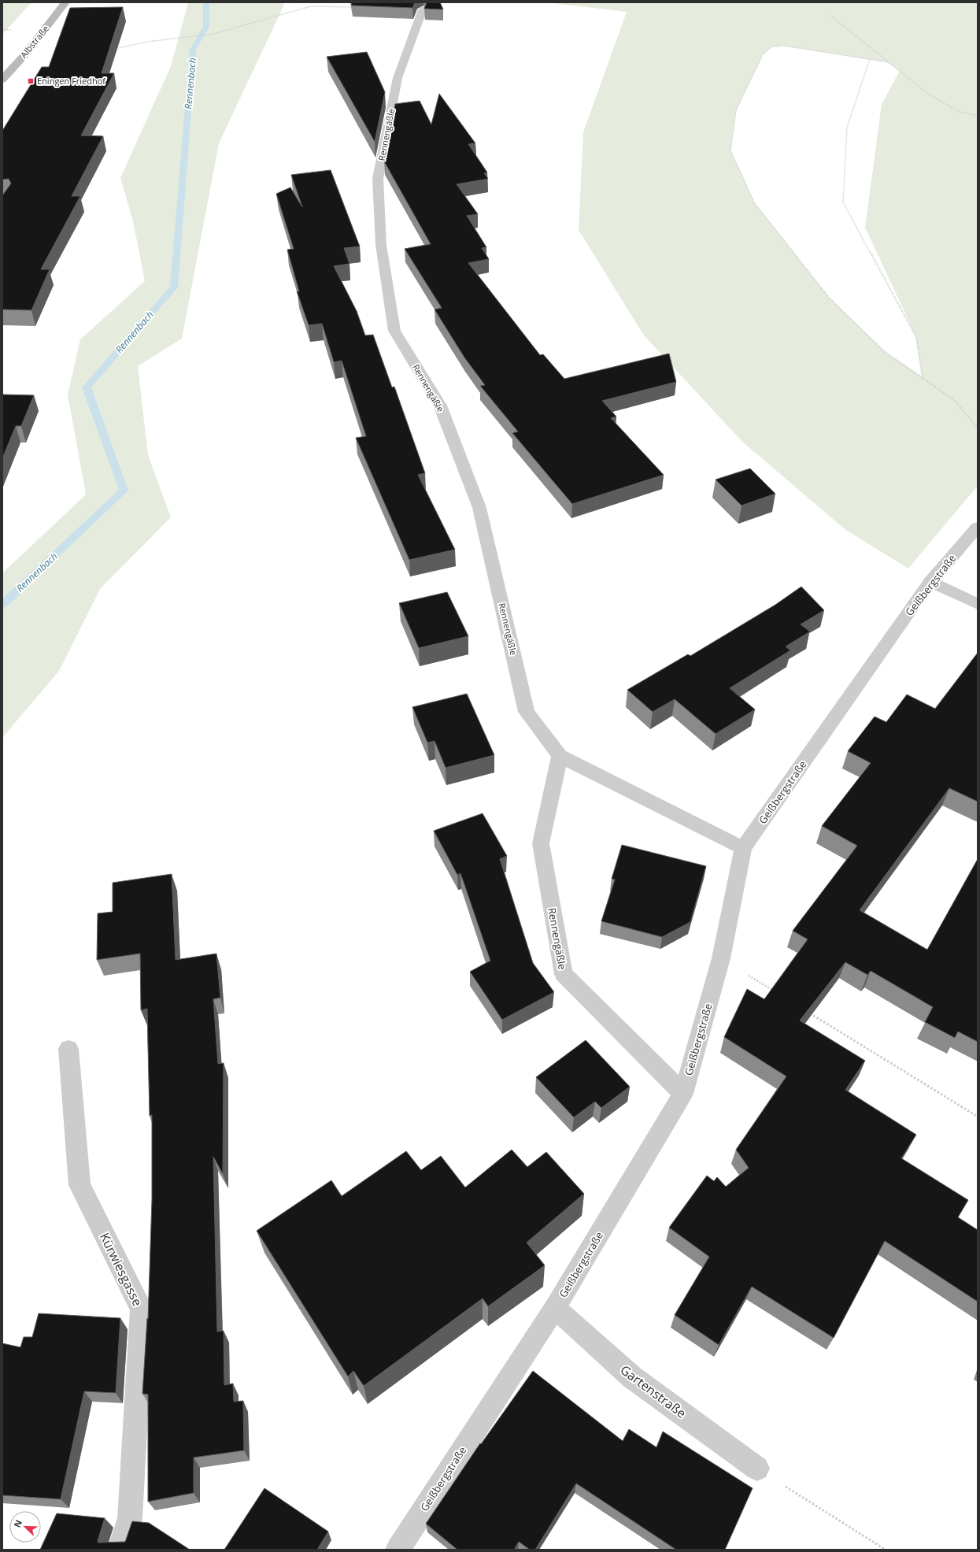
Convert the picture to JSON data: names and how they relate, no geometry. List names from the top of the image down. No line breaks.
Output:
{"streets":{"main road":["Albstraße"],"street":["Rennengäßle","Geißbergstraße","Kürwiesgasse","Gartenstraße"]},"crossings":[["Rennengäßle","Geißbergstraße"],["Geißbergstraße","Gartenstraße"]],"water":["Rennenbach"],"places":{"transit":["Eningen Friedhof"]},"north":"top left"}
